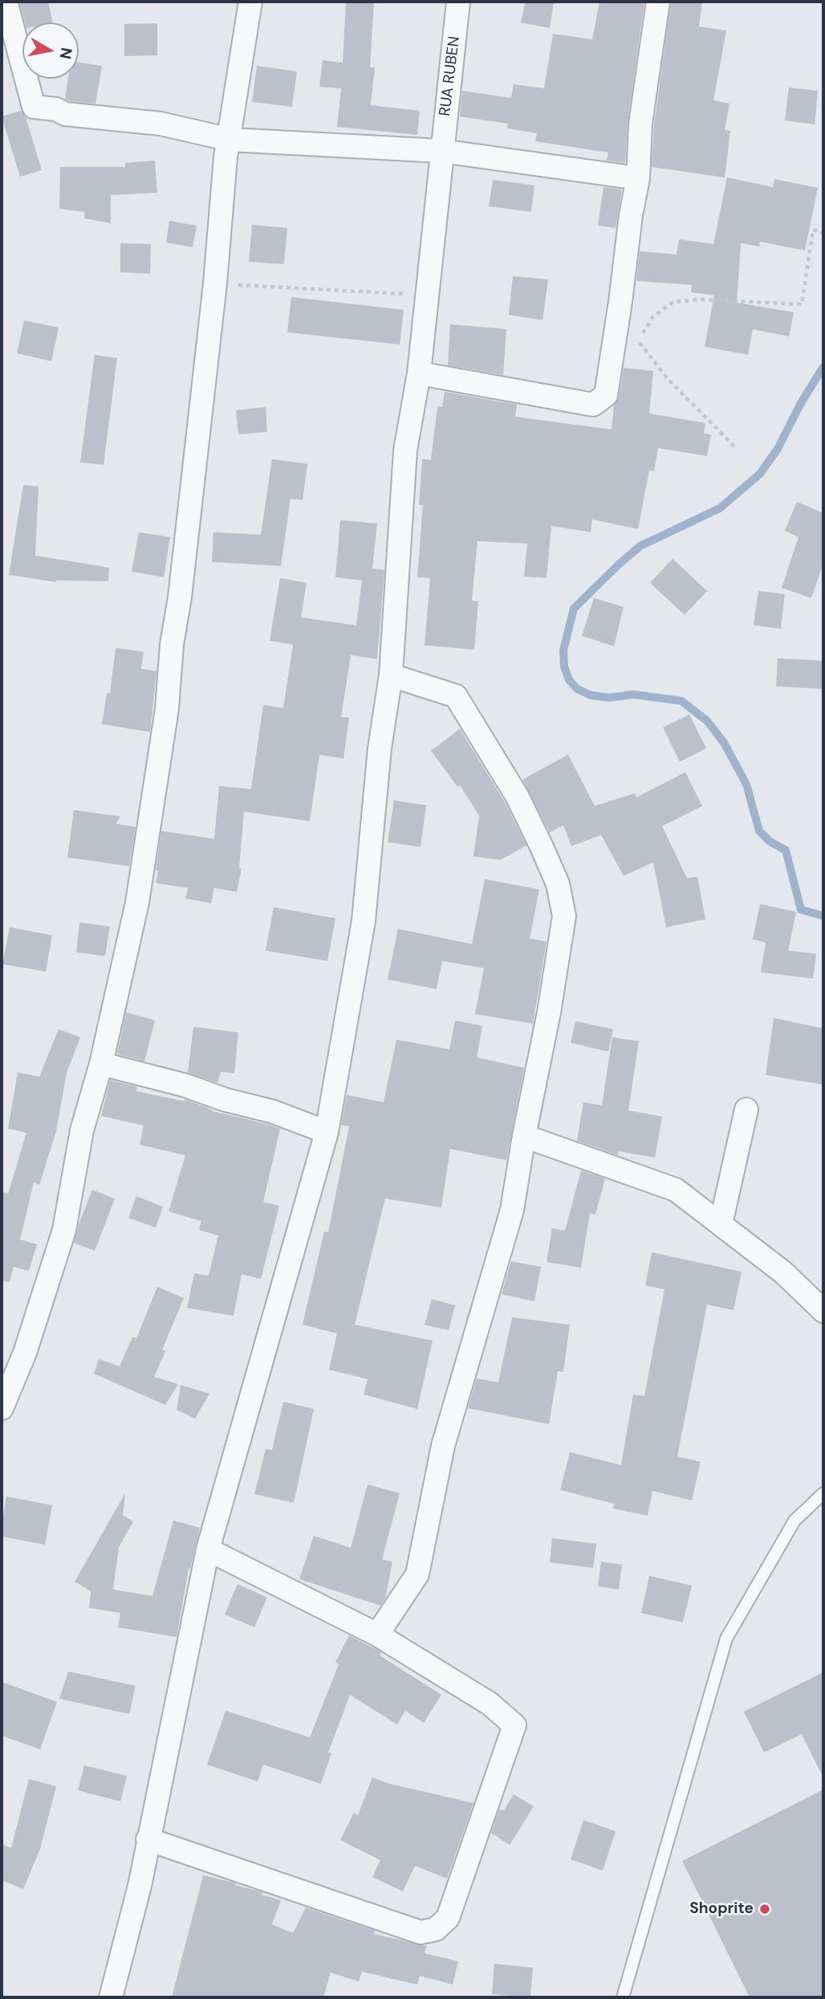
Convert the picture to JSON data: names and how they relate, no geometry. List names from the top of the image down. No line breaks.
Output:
{"streets":{"street":["RUA RUBEN"]},"places":["Shoprite"],"north":"right"}
